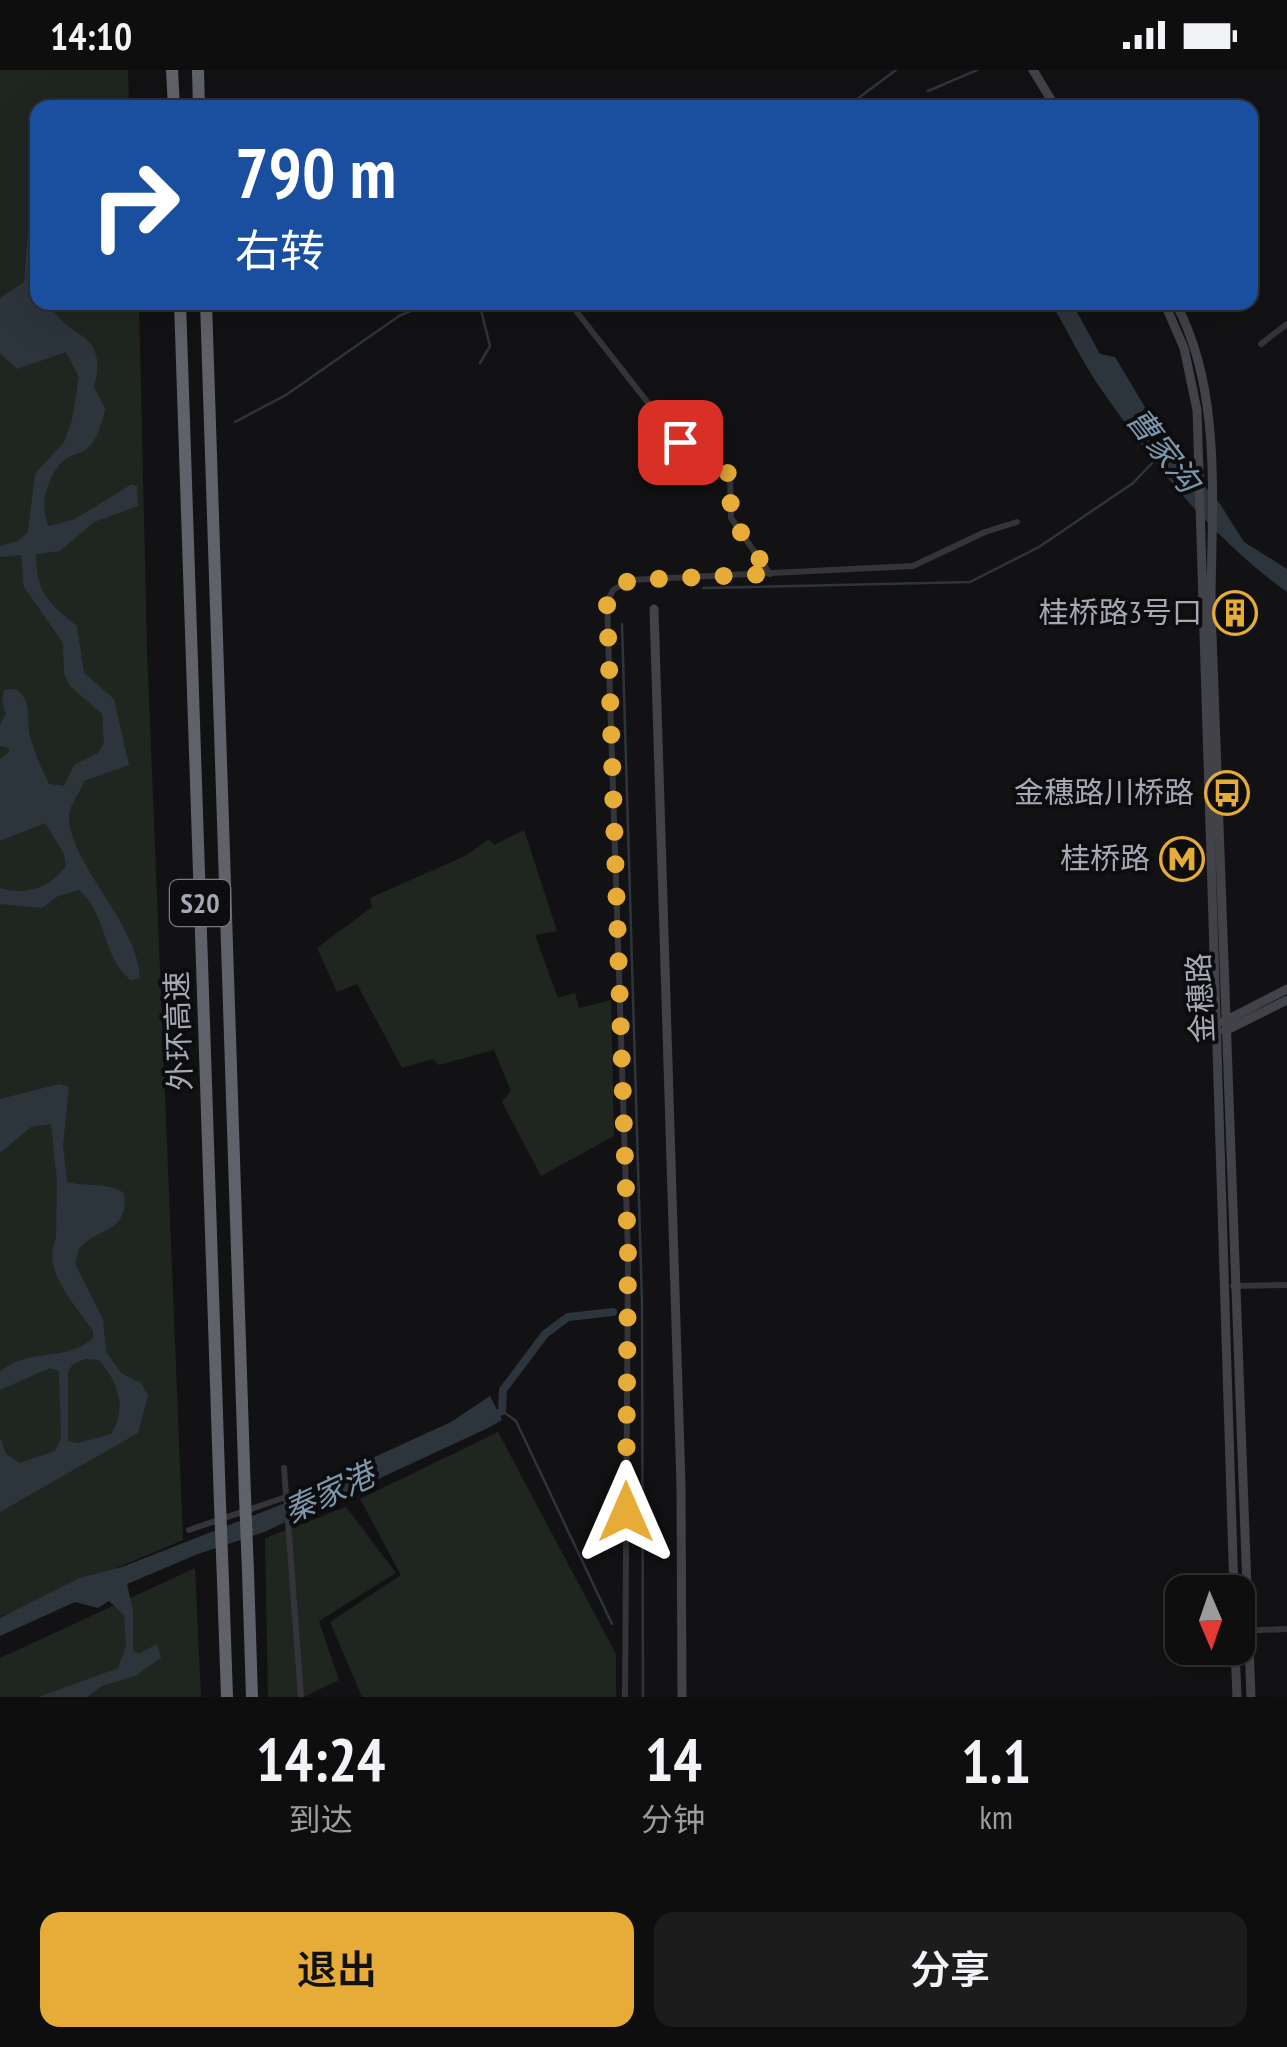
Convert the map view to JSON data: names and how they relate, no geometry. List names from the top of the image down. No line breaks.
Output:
{"streets":{"highway":["S20","外环高速"],"street":["金穗路"]},"water":["曹家沟","秦家港"],"places":{"building":["桂桥路3号口"],"bus stop":["金穗路川桥路"],"metro station":["桂桥路"]},"north":"bottom","page":{"status":"14:10","turn":["790 m","右转"],"eta":["14:24","到达","14","分钟","1.1","km"],"buttons":["退出","分享"]}}
